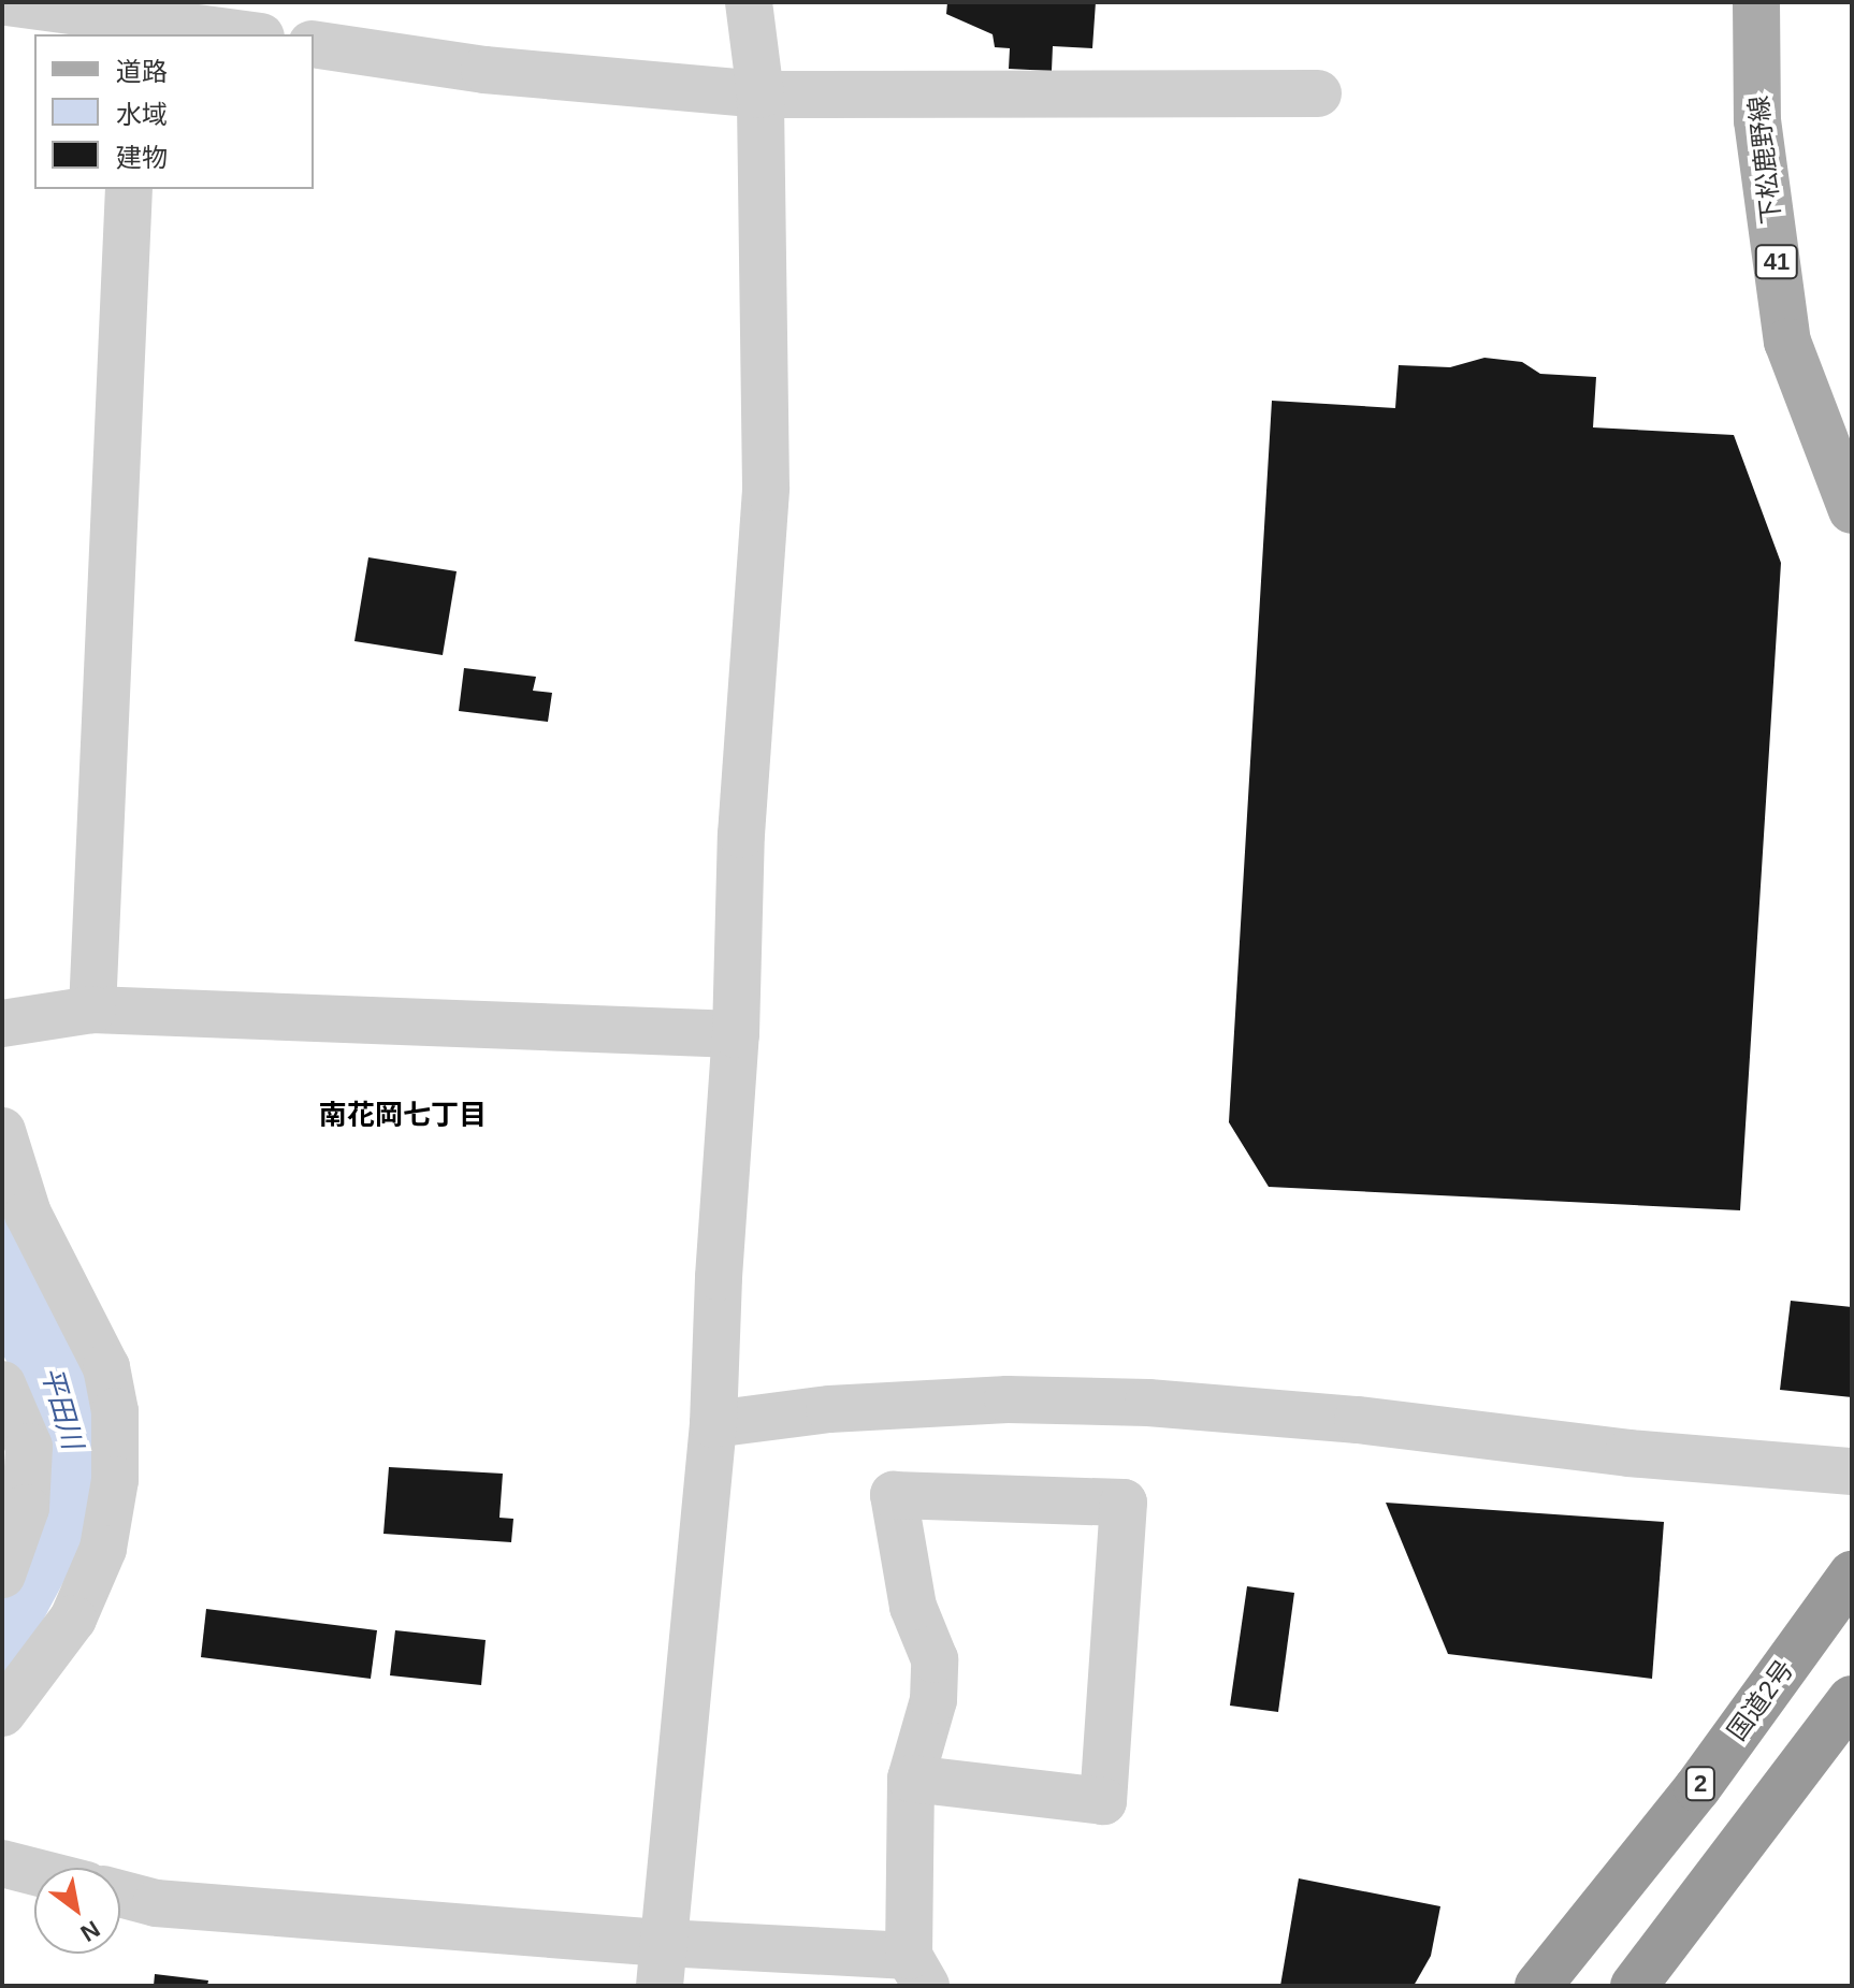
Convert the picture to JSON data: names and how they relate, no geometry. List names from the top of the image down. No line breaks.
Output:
{"streets":{"highway":["国道2号","2"],"main road":["下松鹿野線","41"]},"districts":["南花岡七丁目"],"water":["平田川"],"legend":["道路","水域","建物"],"north":"bottom right"}
